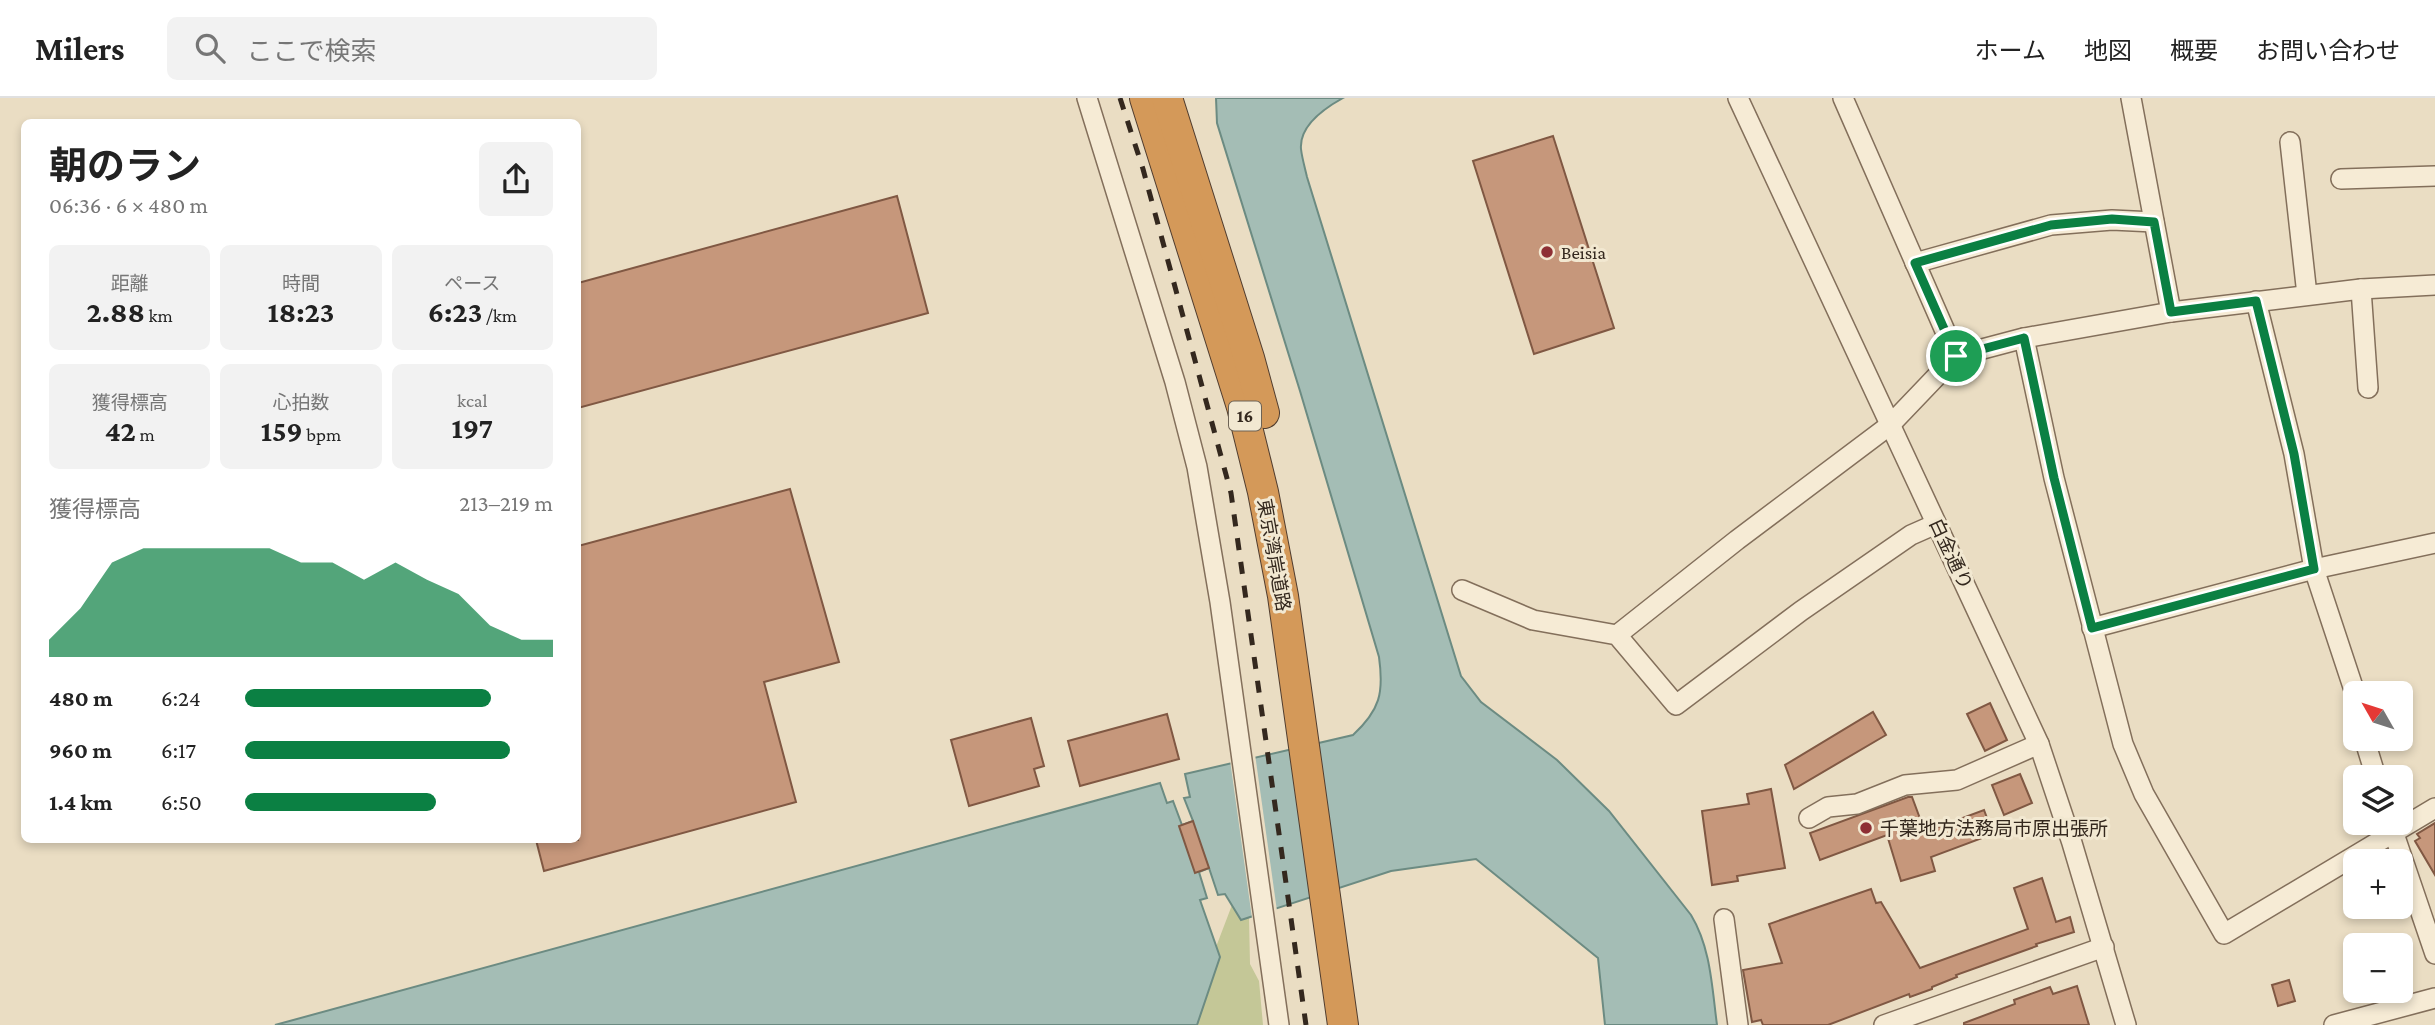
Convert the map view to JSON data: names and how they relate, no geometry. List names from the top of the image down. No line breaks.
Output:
{"streets":{"highway":["16","東京湾岸道路"],"street":["白金通り"]},"places":["Beisia","千葉地方法務局市原出張所"],"north":"top left","page":{"header":"Milers","search":"ここで検索","nav":["ホーム","地図","概要","お問い合わせ"],"heading":["朝のラン","06:36 · 6 × 480 m"],"stats":[["距離","2.88 km"],["時間","18:23"],["ペース","6:23 /km"],["獲得標高","42 m"],["心拍数","159 bpm"],["kcal","197"]],"chart":["獲得標高","213–219 m"],"list":[{"name":"480 m","note":"6:24"},{"name":"960 m","note":"6:17"},{"name":"1.4 km","note":"6:50"}],"map_buttons":["+","−"]}}
